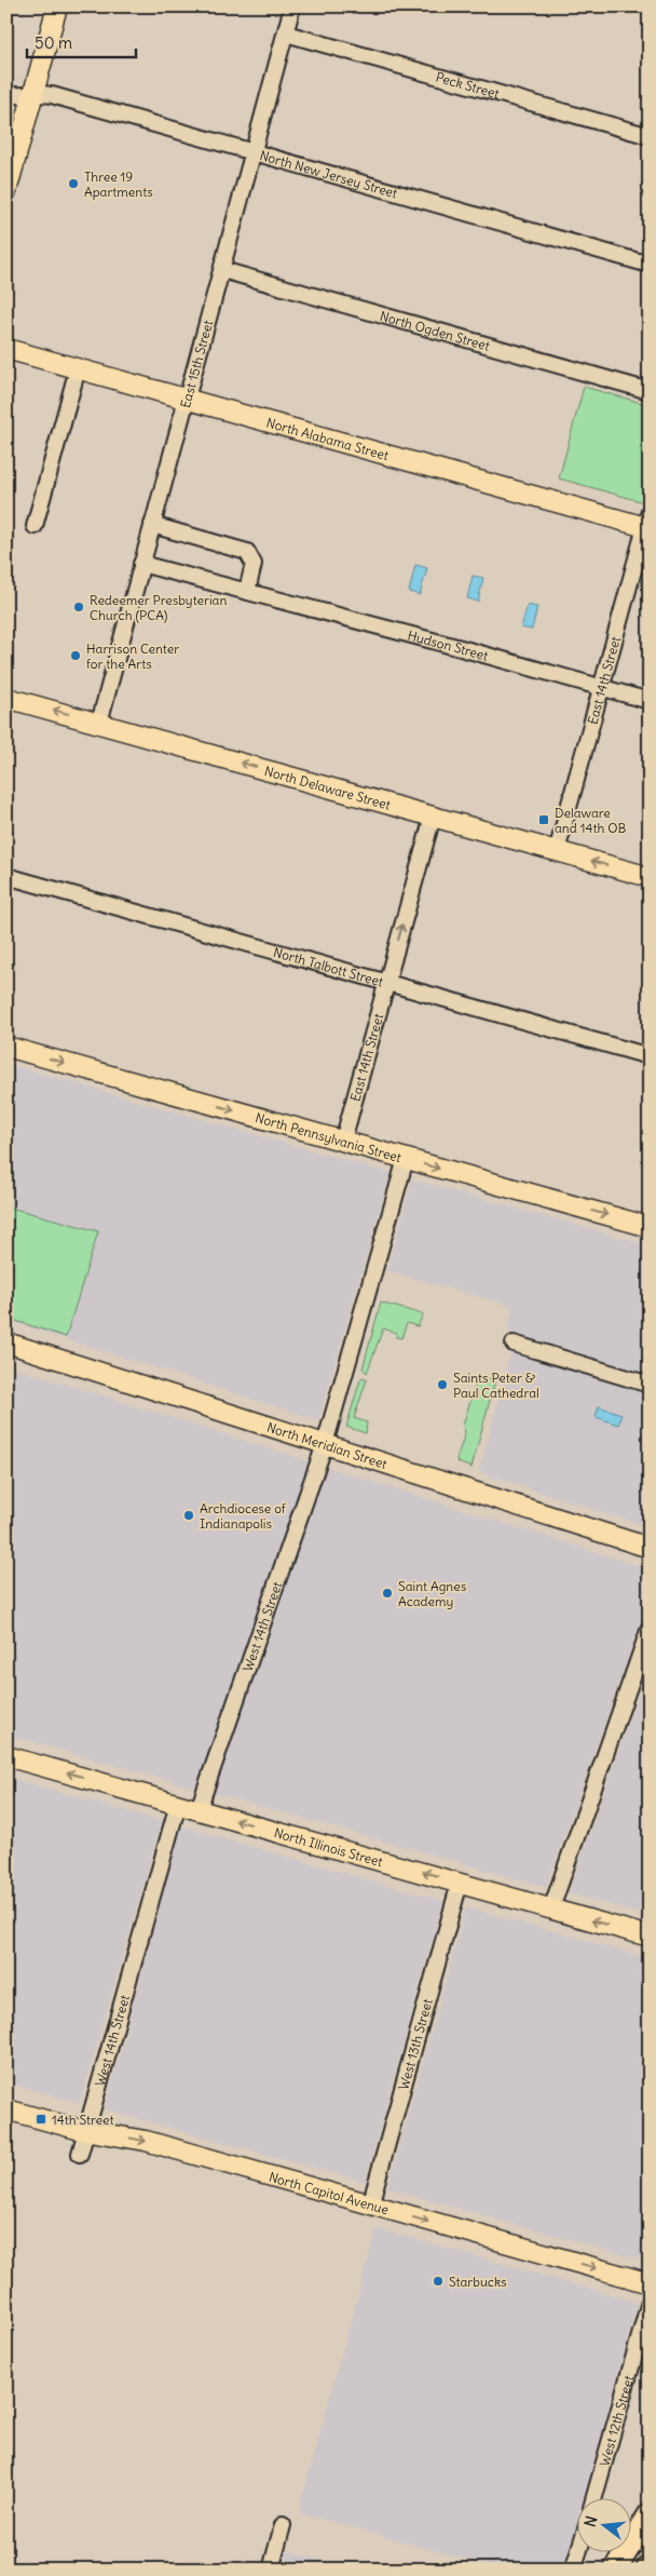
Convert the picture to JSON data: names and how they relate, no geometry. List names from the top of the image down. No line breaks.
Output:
{"streets":{"main road":["North Alabama Street","North Delaware Street","North Pennsylvania Street","North Meridian Street","North Illinois Street","North Capitol Avenue"],"street":["Peck Street","North New Jersey Street","North Ogden Street","East 15th Street","Hudson Street","East 14th Street","North Talbott Street","West 14th Street","West 13th Street","West 12th Street"]},"crossings":[["Peck Street","East 15th Street"],["North New Jersey Street","East 15th Street"],["North Ogden Street","East 15th Street"],["East 15th Street","North Alabama Street"],["East 15th Street","Hudson Street"],["East 15th Street","North Delaware Street"],["North Alabama Street","East 14th Street"],["Hudson Street","East 14th Street"],["East 14th Street","North Delaware Street"],["East 14th Street","North Talbott Street"],["East 14th Street","North Pennsylvania Street"],["North Meridian Street","West 14th Street"],["West 14th Street","North Illinois Street"],["West 14th Street","North Capitol Avenue"],["North Illinois Street","West 13th Street"],["West 13th Street","North Capitol Avenue"]],"one_way":["North Delaware Street","North Pennsylvania Street","North Illinois Street","North Capitol Avenue"],"places":{"other":["Three 19 Apartments","Redeemer Presbyterian Church (PCA)","Harrison Center for the Arts","Saints Peter & Paul Cathedral","Archdiocese of Indianapolis","Saint Agnes Academy","Starbucks"],"transit":["Delaware and 14th OB","14th Street"]},"scale_bar":"50 m","north":"left"}
